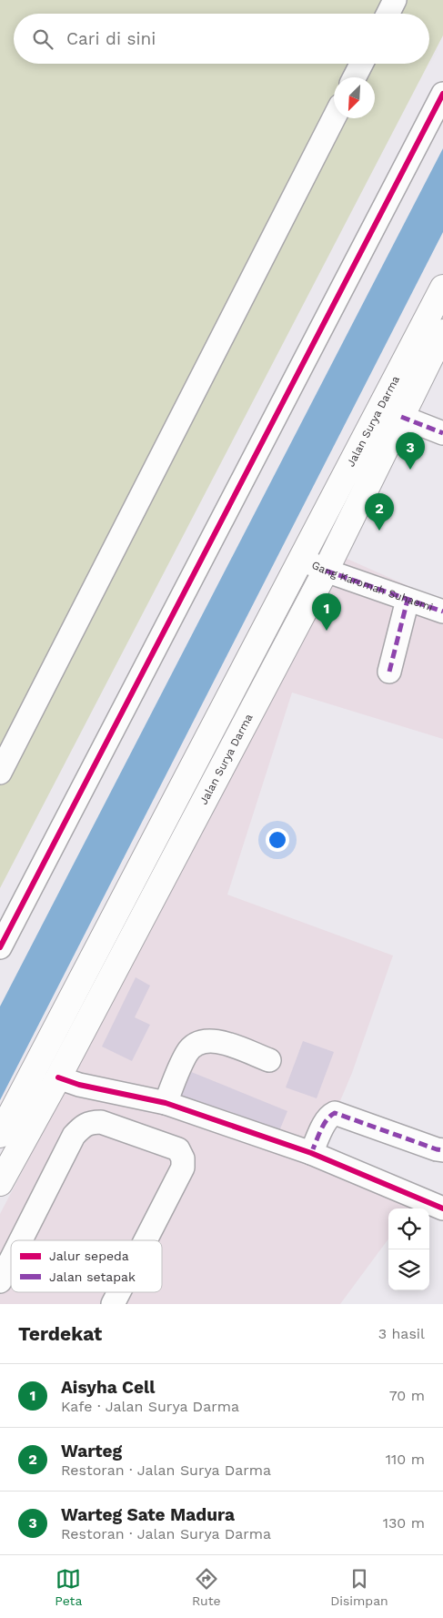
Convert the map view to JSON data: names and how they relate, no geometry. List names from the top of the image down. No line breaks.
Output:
{"streets":{"main road":["Jalan Surya Darma"],"street":["Gang Karomah Suhaemi"]},"crossings":[["Jalan Surya Darma","Gang Karomah Suhaemi"]],"legend":["Jalur sepeda","Jalan setapak"],"north":"bottom left","page":{"search":"Cari di sini","pins":["3","2","1"],"heading":["Terdekat","3 hasil"],"list":[{"mark":"1","name":"Aisyha Cell","note":"Kafe · Jalan Surya Darma","value":"70 m"},{"mark":"2","name":"Warteg","note":"Restoran · Jalan Surya Darma","value":"110 m"},{"mark":"3","name":"Warteg Sate Madura","note":"Restoran · Jalan Surya Darma","value":"130 m"}],"nav":["Peta","Rute","Disimpan"]}}
